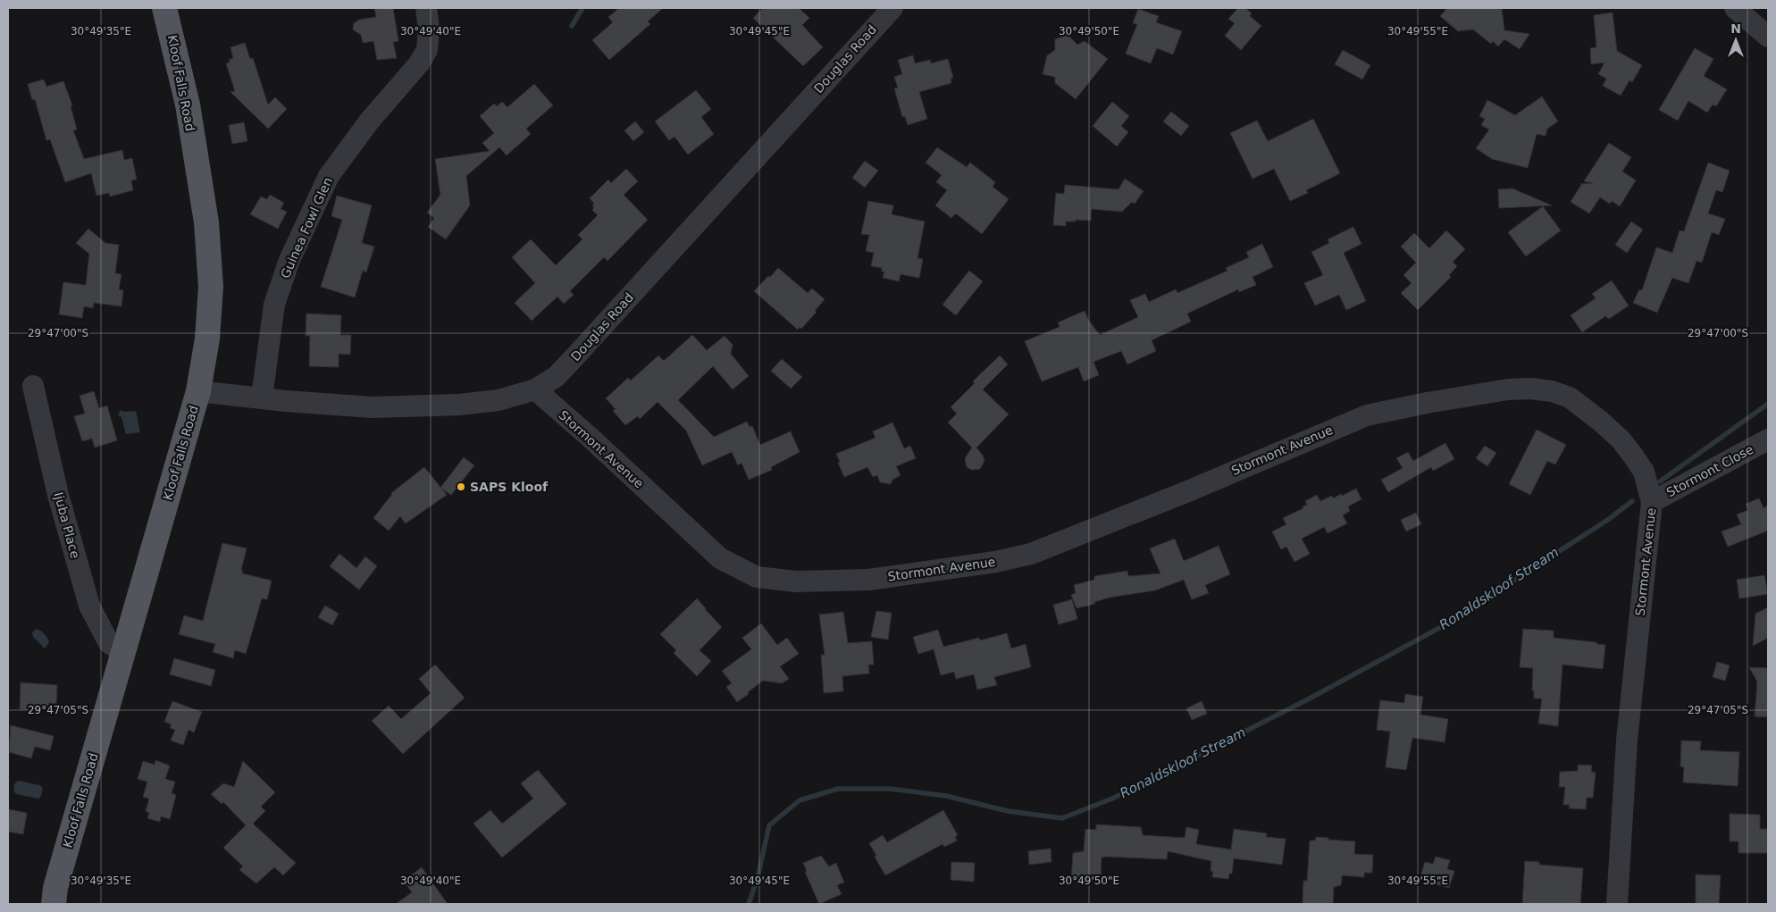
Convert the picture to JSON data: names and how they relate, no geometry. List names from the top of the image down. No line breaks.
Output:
{"streets":{"main road":["Kloof Falls Road"],"street":["Douglas Road","Guinea Fowl Glen","Stormont Avenue","Stormont Close","Ijuba Place"]},"crossings":[["Douglas Road","Kloof Falls Road"],["Douglas Road","Guinea Fowl Glen"],["Douglas Road","Stormont Avenue"],["Kloof Falls Road","Ijuba Place"],["Stormont Avenue","Stormont Close"]],"water":["Ronaldskloof Stream"],"places":["SAPS Kloof"],"north":"top","coordinates":["30°49'35\"E","30°49'40\"E","30°49'45\"E","30°49'50\"E","30°49'55\"E","29°47'00\"S","29°47'05\"S"]}
